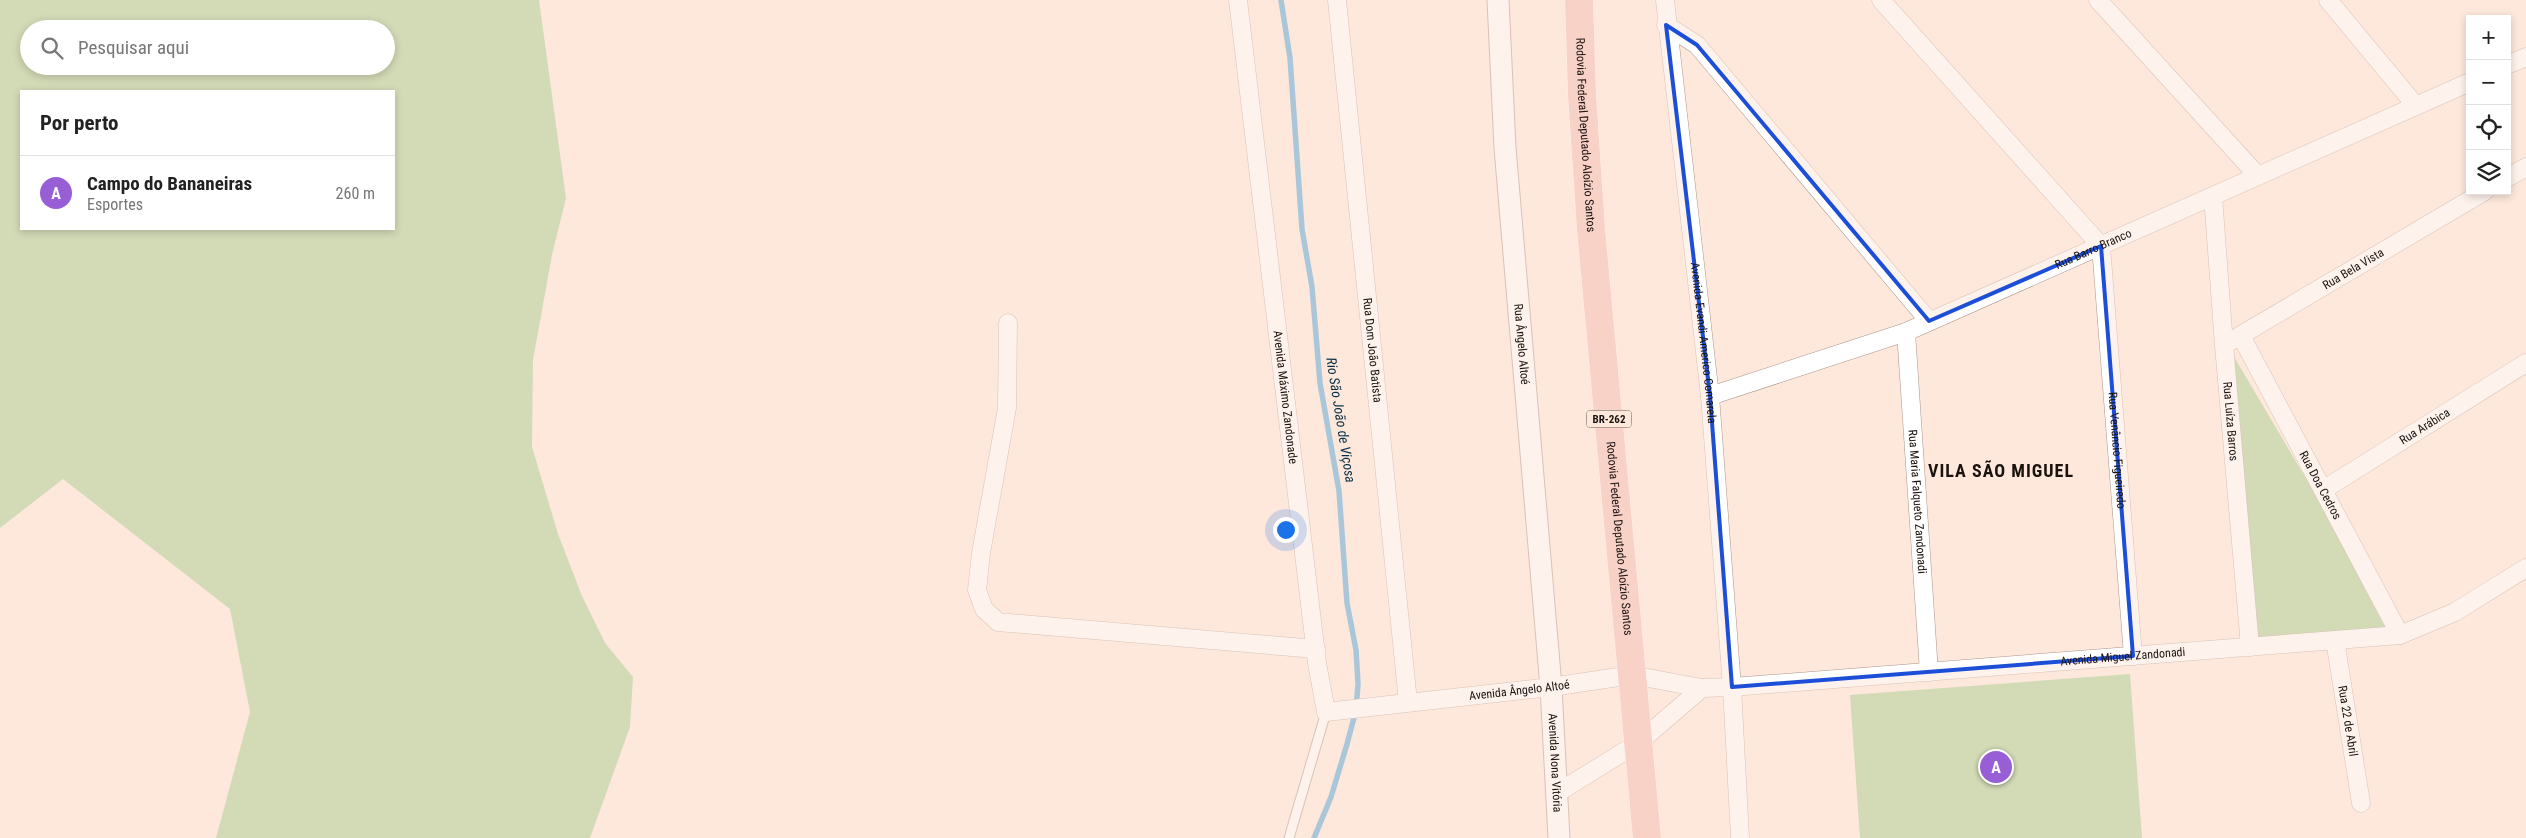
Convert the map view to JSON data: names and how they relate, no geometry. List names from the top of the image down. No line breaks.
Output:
{"streets":{"highway":["Rodovia Federal Deputado Aloízio Santos","BR-262"],"street":["Rua Barro Branco","Rua Bela Vista","Avenida Evandi Americo Comarela","Rua Ângelo Altoé","Rua Dom João Batista","Avenida Máximo Zandonade","Rua Luíza Barros","Rua Arábica","Rua Venâncio Figueiredo","Rua Doa Cedros","Rua Maria Falqueto Zandonadi","Avenida Miguel Zandonadi","Avenida Ângelo Altoé","Rua 22 de Abril","Avenida Nona Vitória"]},"crossings":[["Rodovia Federal Deputado Aloízio Santos","Avenida Miguel Zandonadi"],["Rodovia Federal Deputado Aloízio Santos","Avenida Ângelo Altoé"],["Rua Barro Branco","Avenida Evandi Americo Comarela"],["Rua Barro Branco","Rua Luíza Barros"],["Rua Barro Branco","Rua Venâncio Figueiredo"],["Rua Barro Branco","Rua Maria Falqueto Zandonadi"],["Rua Bela Vista","Rua Luíza Barros"],["Rua Bela Vista","Rua Doa Cedros"],["Avenida Evandi Americo Comarela","Avenida Miguel Zandonadi"],["Rua Ângelo Altoé","Avenida Ângelo Altoé"],["Rua Ângelo Altoé","Avenida Nona Vitória"],["Rua Dom João Batista","Avenida Ângelo Altoé"],["Rua Luíza Barros","Avenida Miguel Zandonadi"],["Rua Arábica","Rua Doa Cedros"],["Rua Venâncio Figueiredo","Avenida Miguel Zandonadi"],["Rua Doa Cedros","Avenida Miguel Zandonadi"],["Rua Maria Falqueto Zandonadi","Avenida Miguel Zandonadi"],["Avenida Miguel Zandonadi","Avenida Ângelo Altoé"],["Avenida Miguel Zandonadi","Rua 22 de Abril"],["Avenida Ângelo Altoé","Avenida Nona Vitória"]],"districts":["VILA SÃO MIGUEL"],"water":["Rio São João de Viçosa"],"page":{"map_buttons":["+","−"],"search":"Pesquisar aqui","heading":"Por perto","list":[{"mark":"A","name":"Campo do Bananeiras","note":"Esportes","value":"260 m"}],"pins":"A"}}
